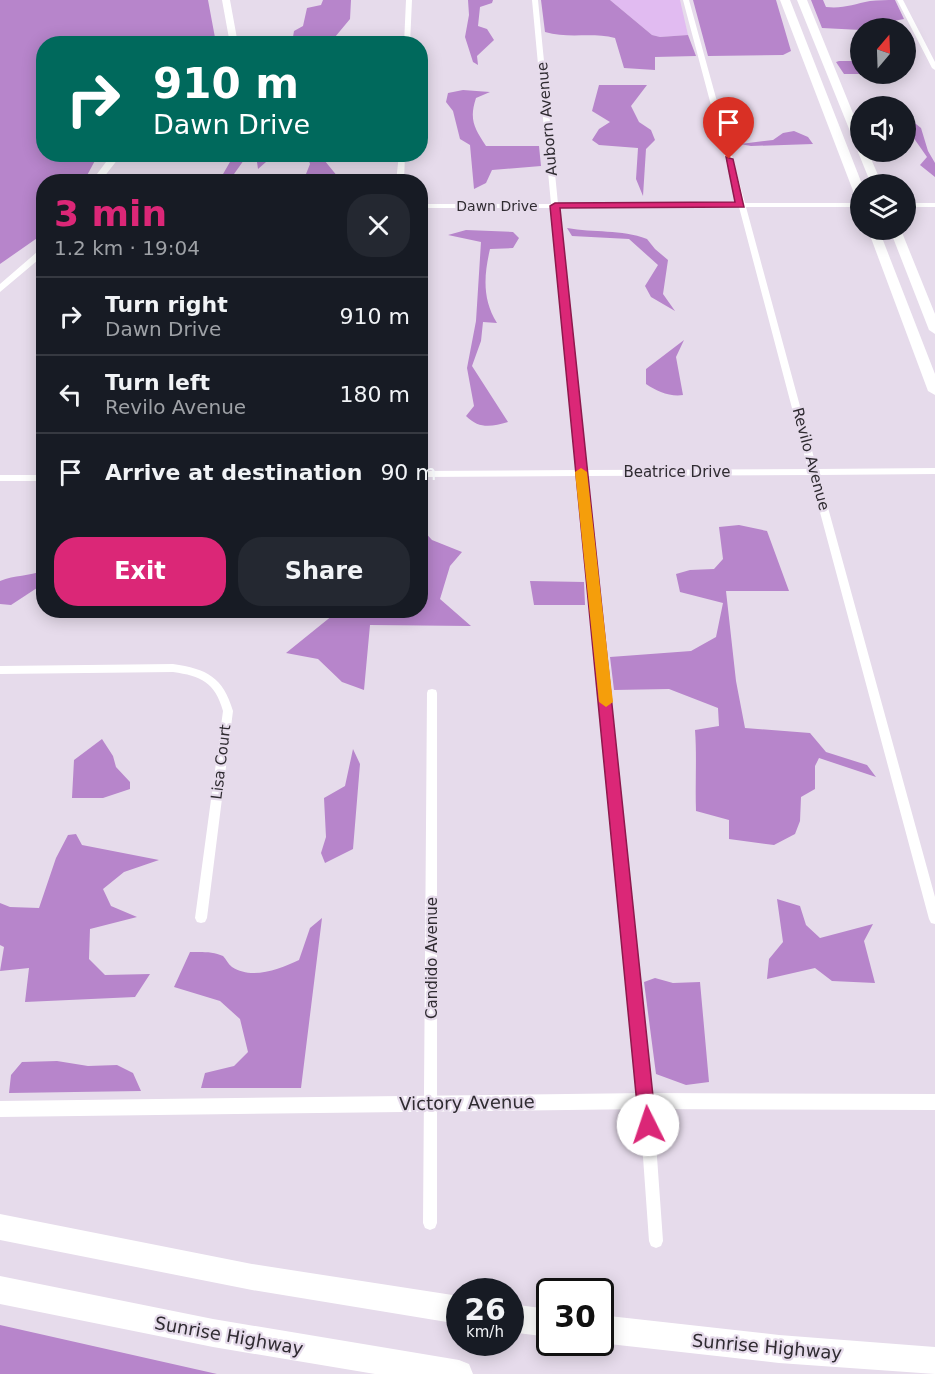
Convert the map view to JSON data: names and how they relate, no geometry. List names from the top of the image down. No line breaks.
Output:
{"streets":{"highway":["Sunrise Highway"],"street":["Auborn Avenue","Dawn Drive","Revilo Avenue","Beatrice Drive","Lisa Court","Candido Avenue","Victory Avenue"]},"crossings":[["Auborn Avenue","Dawn Drive"],["Auborn Avenue","Beatrice Drive"],["Auborn Avenue","Victory Avenue"],["Dawn Drive","Revilo Avenue"],["Revilo Avenue","Beatrice Drive"],["Candido Avenue","Victory Avenue"]],"north":"top","page":{"turn":["910 m","Dawn Drive"],"heading":["3 min","1.2 km · 19:04"],"list":[{"name":"Turn right","note":"Dawn Drive","value":"910 m"},{"name":"Turn left","note":"Revilo Avenue","value":"180 m"},{"name":"Arrive at destination","value":"90 m"}],"buttons":["Exit","Share"],"speed":"26 km/h","limit":"30"}}
